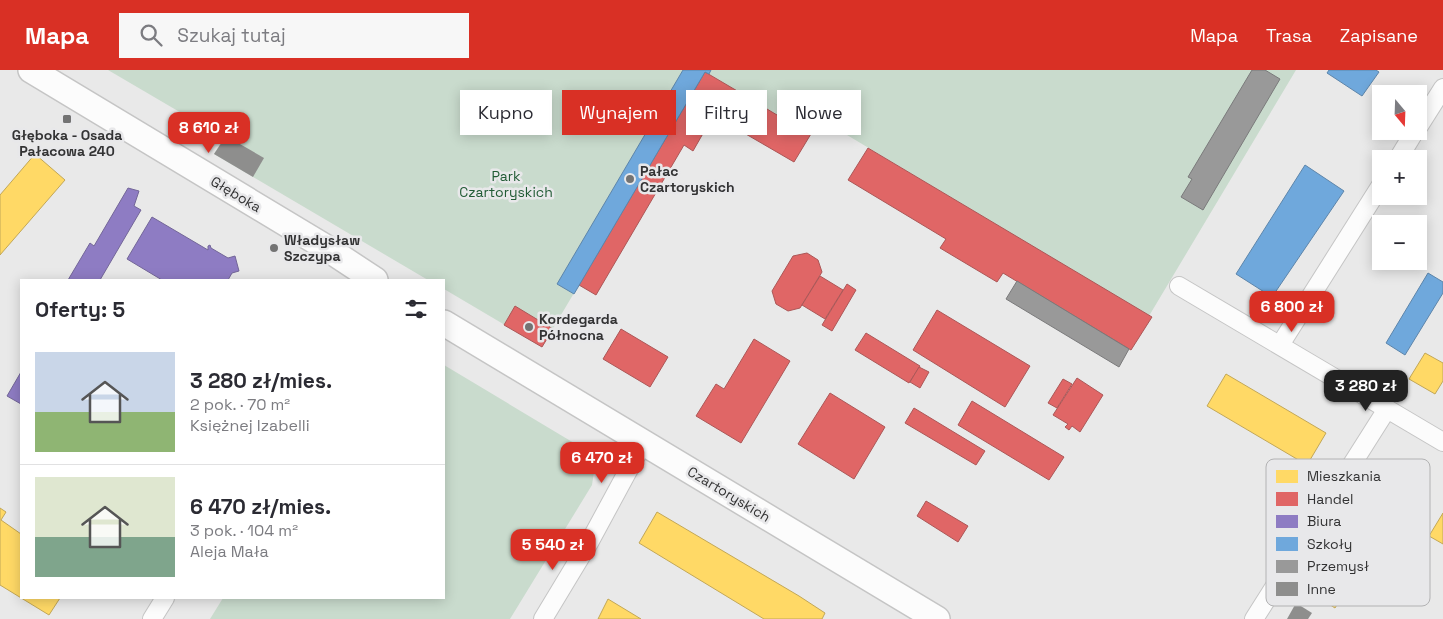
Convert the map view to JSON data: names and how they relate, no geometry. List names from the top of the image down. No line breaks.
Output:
{"streets":{"main road":["Głęboka","Czartoryskich"]},"parks":["Park Czartoryskich"],"places":{"transit":["Głęboka - Osada Pałacowa 240"],"other":["Pałac Czartoryskich","Władysław Szczypa","Kordegarda Północna"]},"legend":["Mieszkania","Handel","Biura","Szkoły","Przemysł","Inne"],"north":"bottom","page":{"header":"Mapa","search":"Szukaj tutaj","nav":["Mapa","Trasa","Zapisane"],"map_buttons":["+","−"],"chip":["Kupno","Wynajem","Filtry","Nowe"],"price":["8 610 zł","6 800 zł","3 280 zł","6 470 zł","5 540 zł"],"heading":"Oferty: 5","list":[{"name":"3 280 zł/mies.","note":"2 pok. · 70 m² · Księżnej Izabelli"},{"name":"6 470 zł/mies.","note":"3 pok. · 104 m² · Aleja Mała"}]}}
